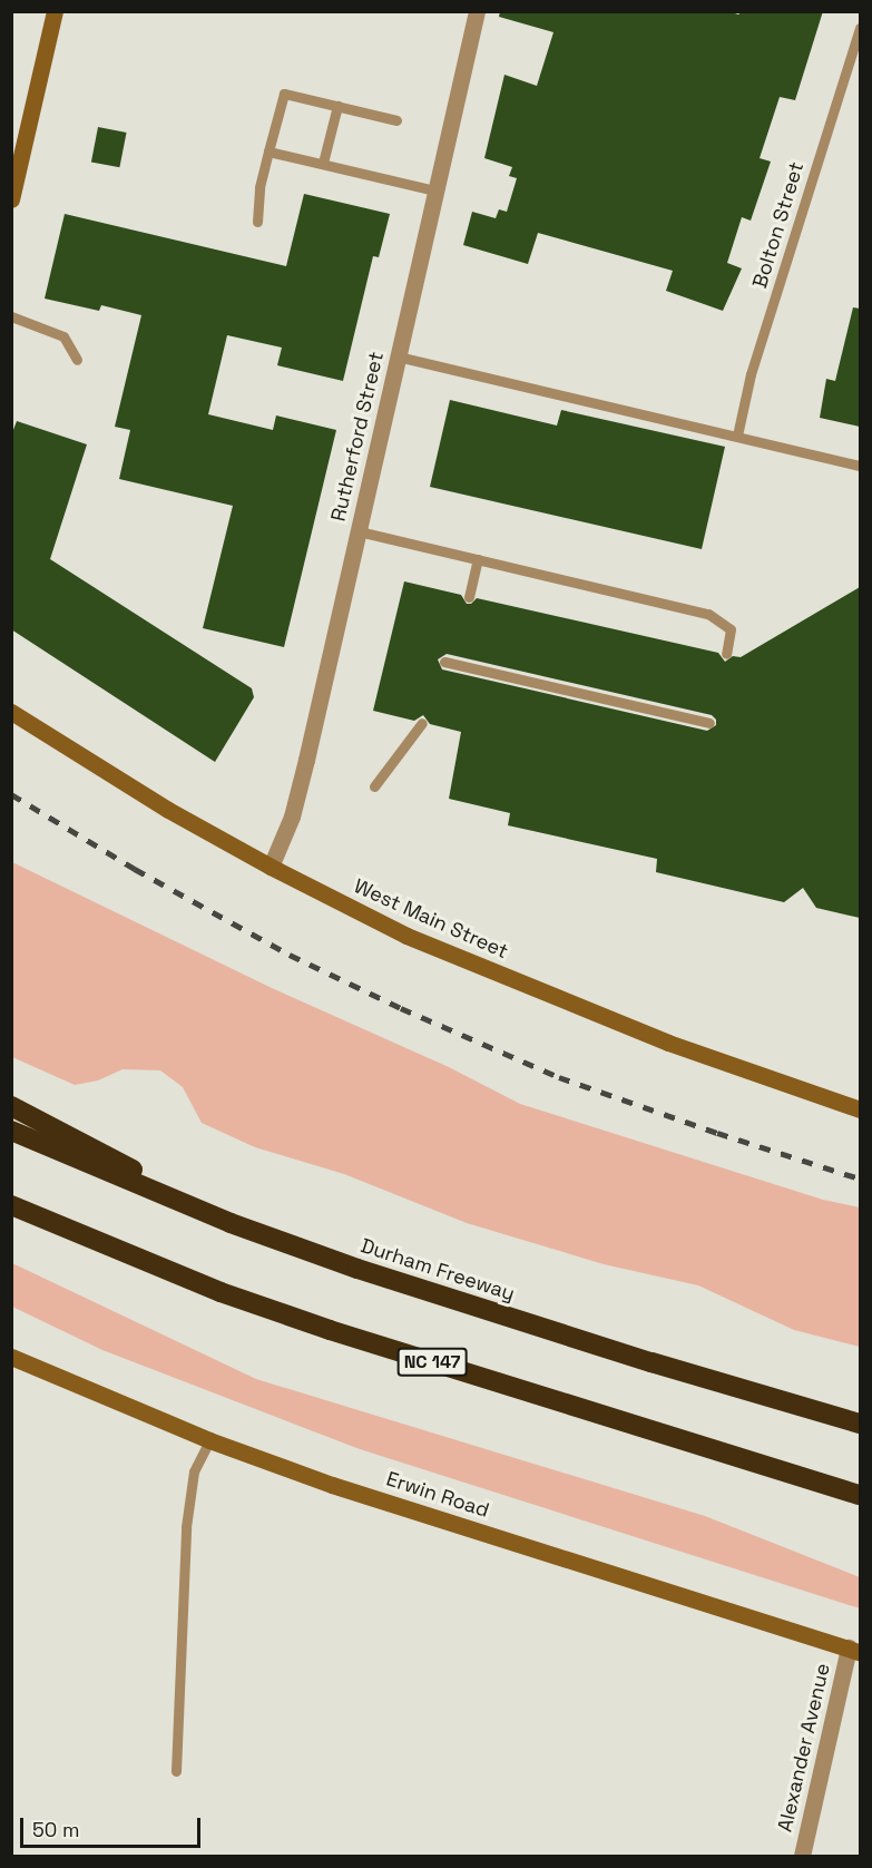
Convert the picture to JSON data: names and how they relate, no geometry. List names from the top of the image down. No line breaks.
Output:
{"streets":{"highway":["Durham Freeway","NC 147"],"main road":["West Main Street","Erwin Road"],"street":["Rutherford Street","Alexander Avenue"],"lane":["Bolton Street"]},"crossings":[["Rutherford Street","West Main Street"],["Erwin Road","Alexander Avenue"]],"scale_bar":"50 m"}
